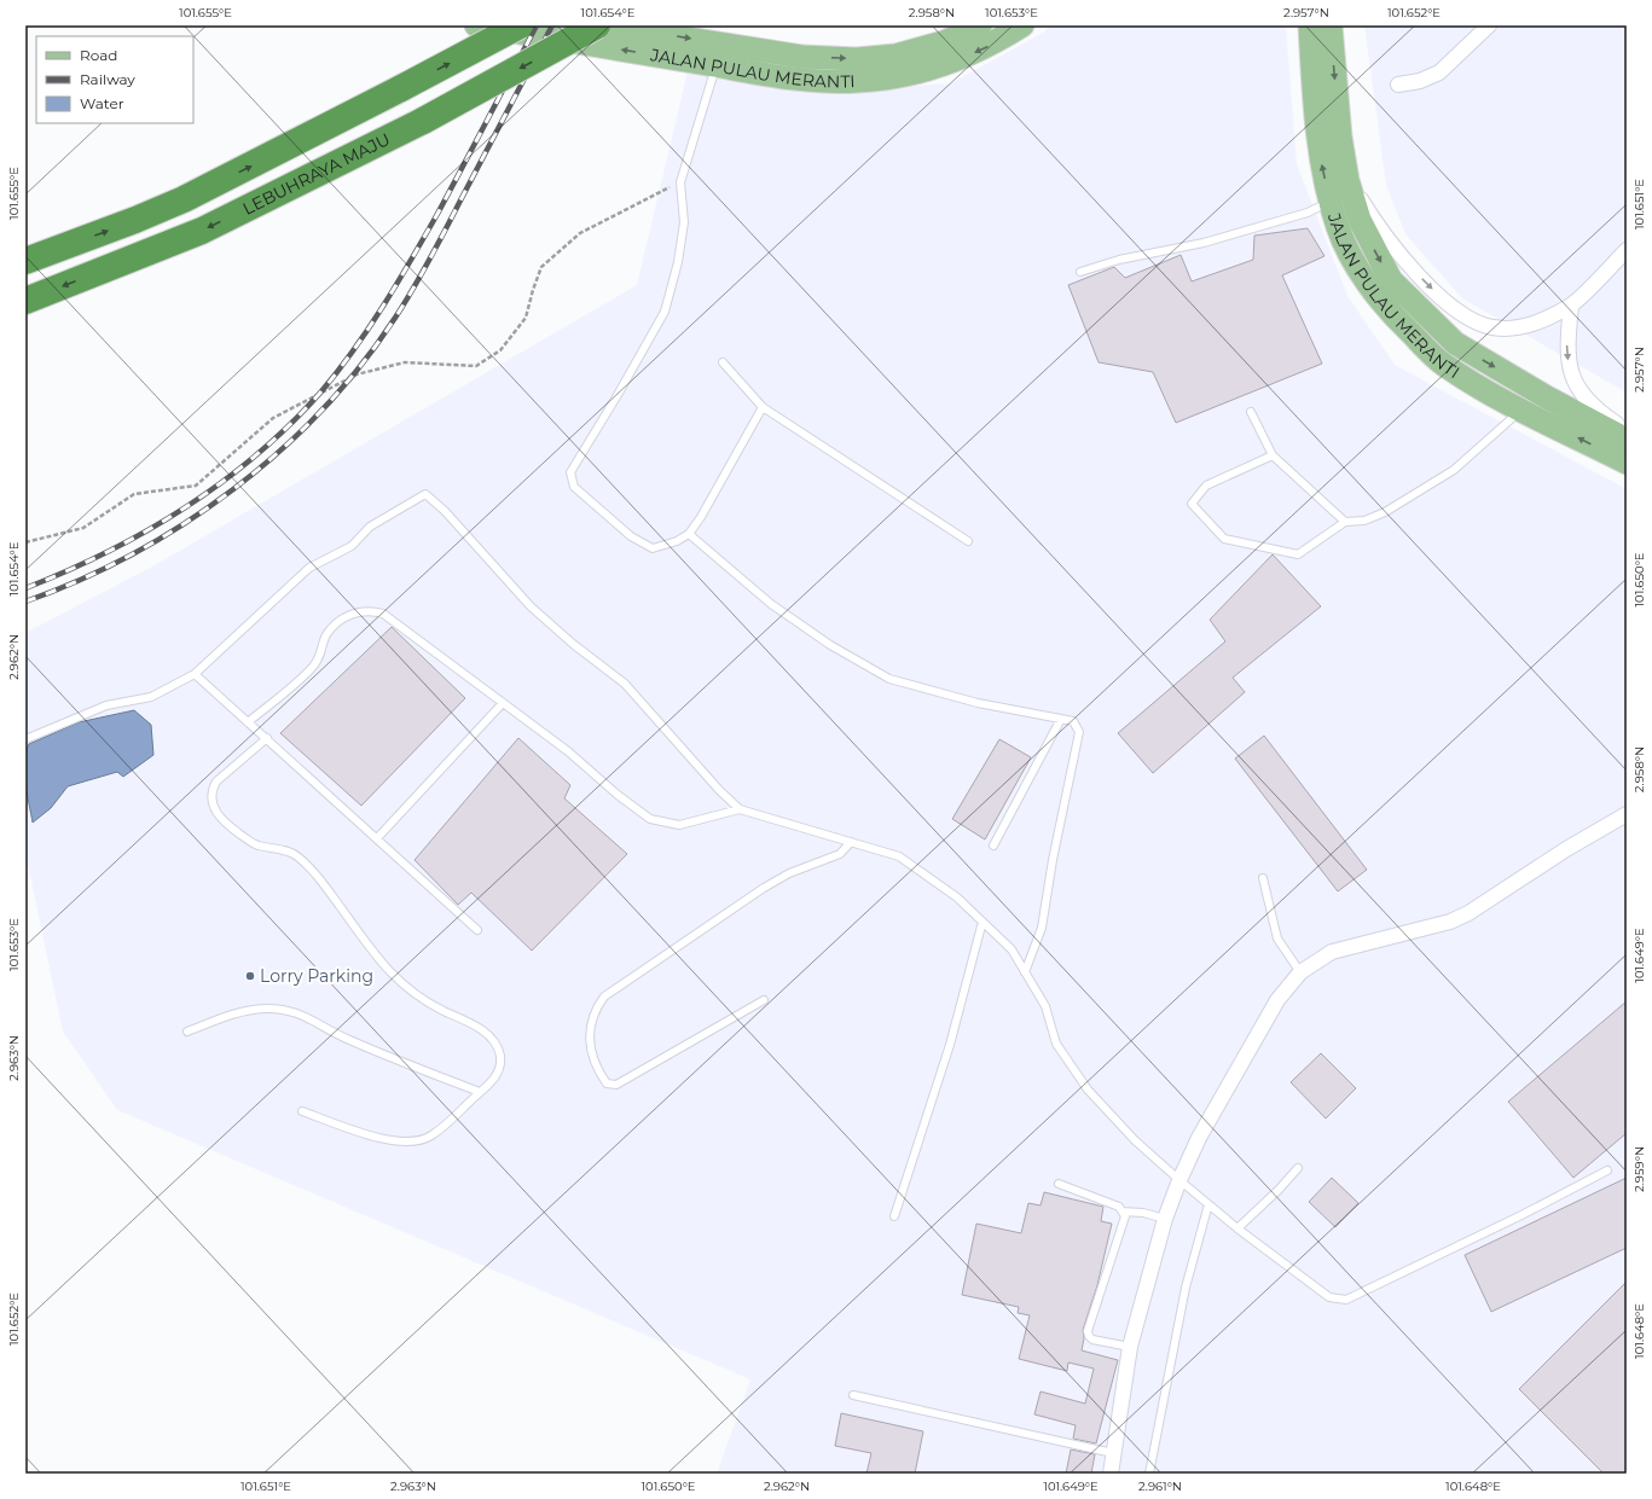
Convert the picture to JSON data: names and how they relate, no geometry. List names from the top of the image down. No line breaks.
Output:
{"streets":{"highway":["LEBUHRAYA MAJU"],"main road":["JALAN PULAU MERANTI"]},"places":["Lorry Parking"],"legend":["Road","Railway","Water"],"coordinates":["101.655°E","101.654°E","2.958°N","101.653°E","2.957°N","101.652°E","101.651°E","101.650°E","2.962°N","101.649°E","2.963°N","2.959°N","101.648°E","2.961°N"]}
